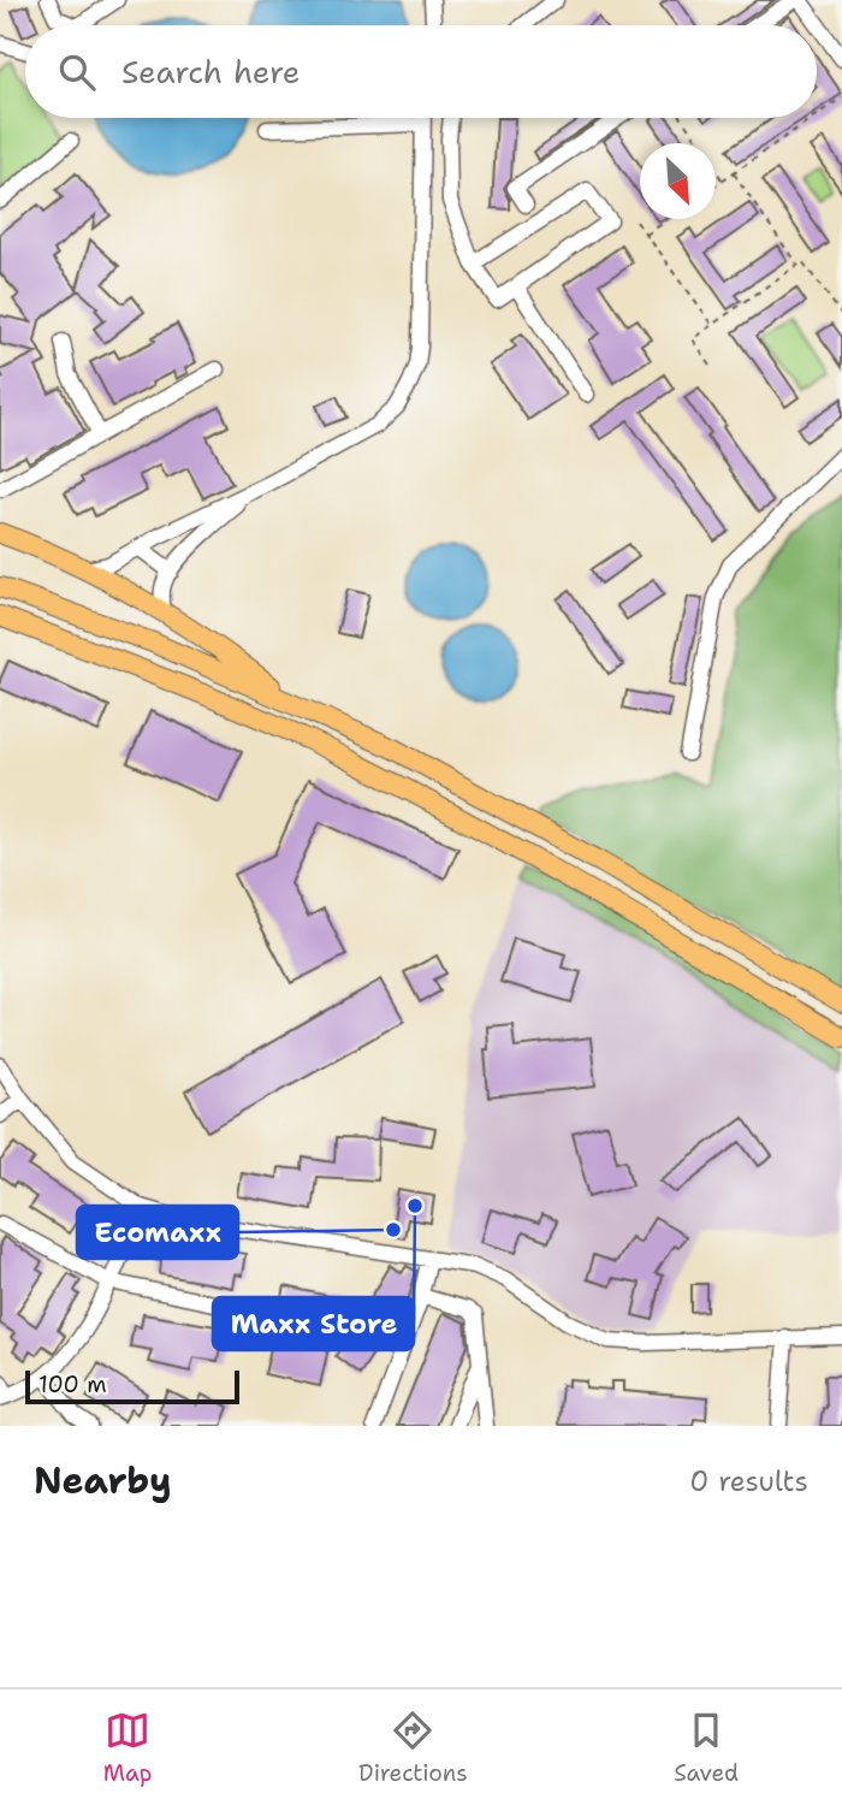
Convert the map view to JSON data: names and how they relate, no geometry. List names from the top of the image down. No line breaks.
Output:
{"places":["Maxx Store","Ecomaxx"],"scale_bar":"100 m","north":"bottom right","page":{"search":"Search here","scale":"100 m","heading":["Nearby","0 results"],"nav":["Map","Directions","Saved"]}}
